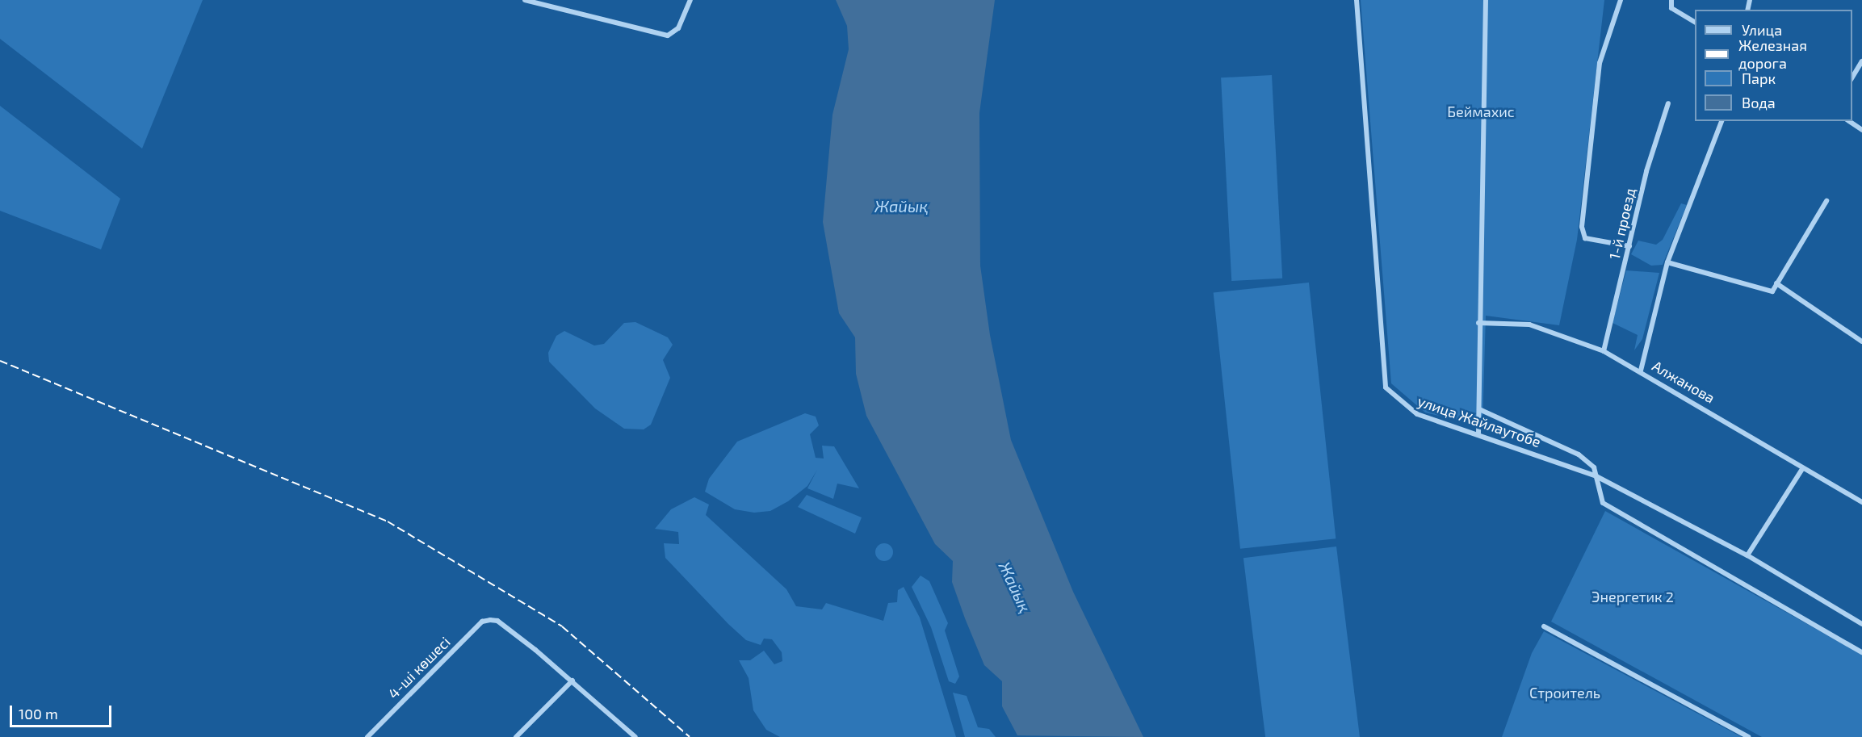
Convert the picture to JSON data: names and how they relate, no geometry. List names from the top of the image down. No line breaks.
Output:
{"streets":{"street":["1-й проезд","Алжанова","улица Жайлаутобе","4-шi көшесі"]},"crossings":[["1-й проезд","Алжанова"]],"water":["Жайық"],"parks":["Беймахис","Энергетик 2","Строитель"],"legend":["Улица","Железная дорога","Парк","Вода"],"scale_bar":"100 m"}
